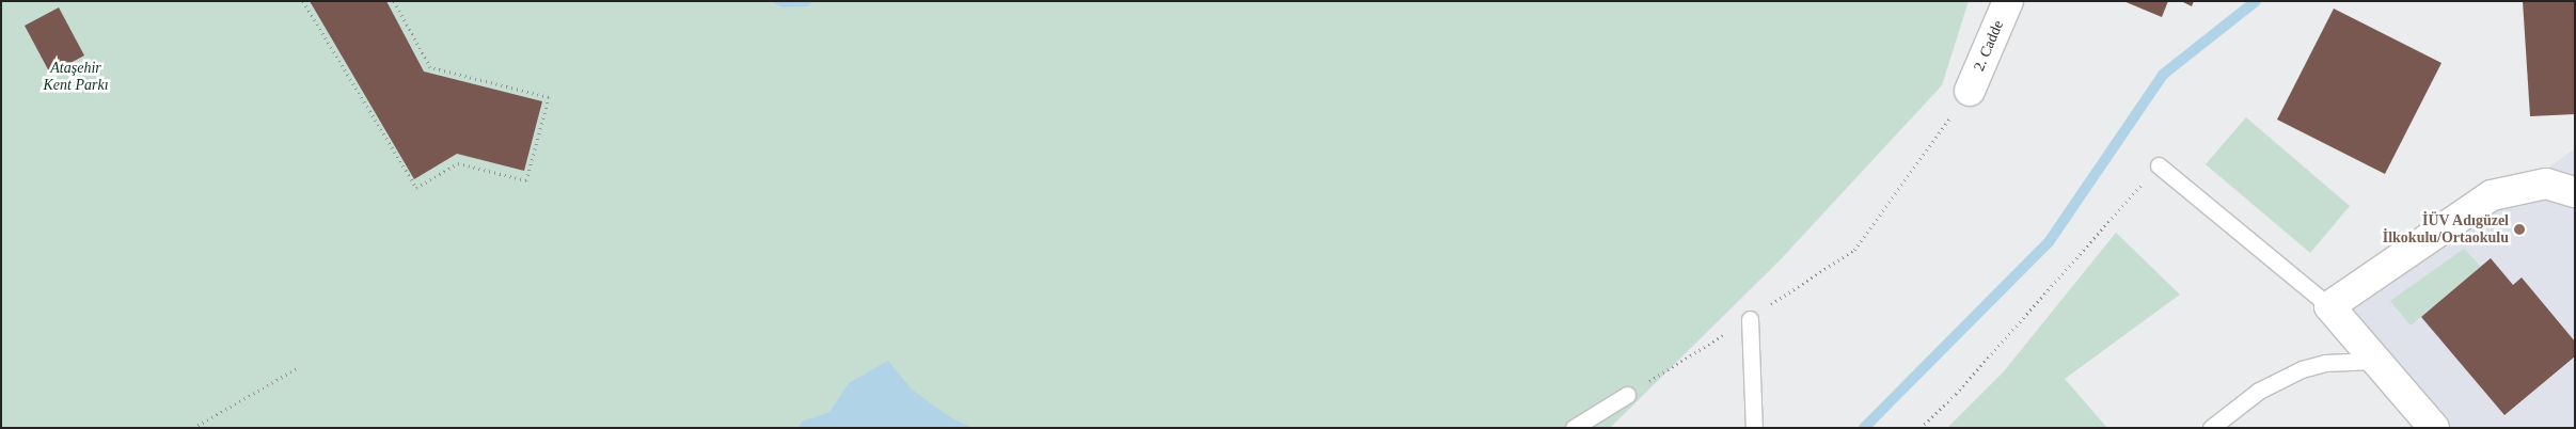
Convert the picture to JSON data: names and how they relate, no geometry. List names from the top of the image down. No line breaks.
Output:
{"streets":{"street":["2. Cadde"]},"parks":["Ataşehir Kent Parkı"],"places":["İÜV Adıgüzel İlkokulu/Ortaokulu"]}
